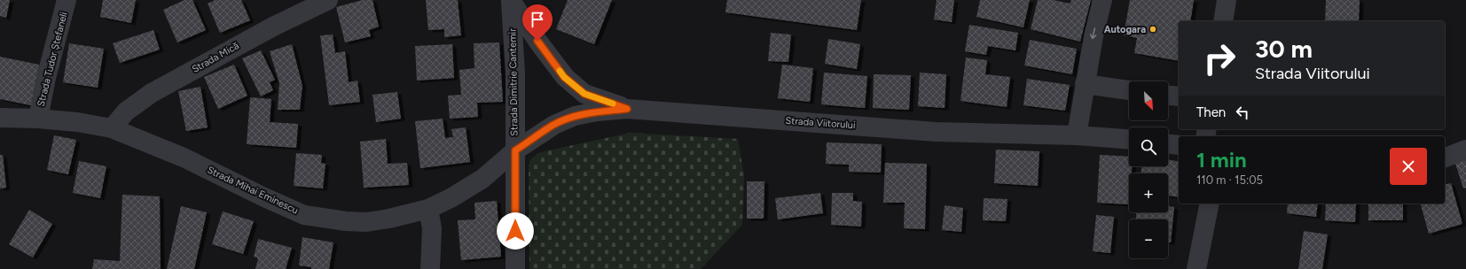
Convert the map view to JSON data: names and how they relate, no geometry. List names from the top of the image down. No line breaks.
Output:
{"streets":{"street":["Strada Mică","Strada Tudor Ștefaneli","Strada Dimitrie Cantemir","Strada Viitorului","Strada Mihai Eminescu"]},"crossings":[["Strada Mică","Strada Mihai Eminescu"],["Strada Tudor Ștefaneli","Strada Mihai Eminescu"],["Strada Dimitrie Cantemir","Strada Viitorului"],["Strada Dimitrie Cantemir","Strada Mihai Eminescu"],["Strada Viitorului","Strada Mihai Eminescu"]],"places":["Autogara"],"north":"bottom right","page":{"turn":["30 m","Strada Viitorului"],"map_buttons":["+","−"],"then":"Then","heading":["1 min","110 m · 15:05"]}}
